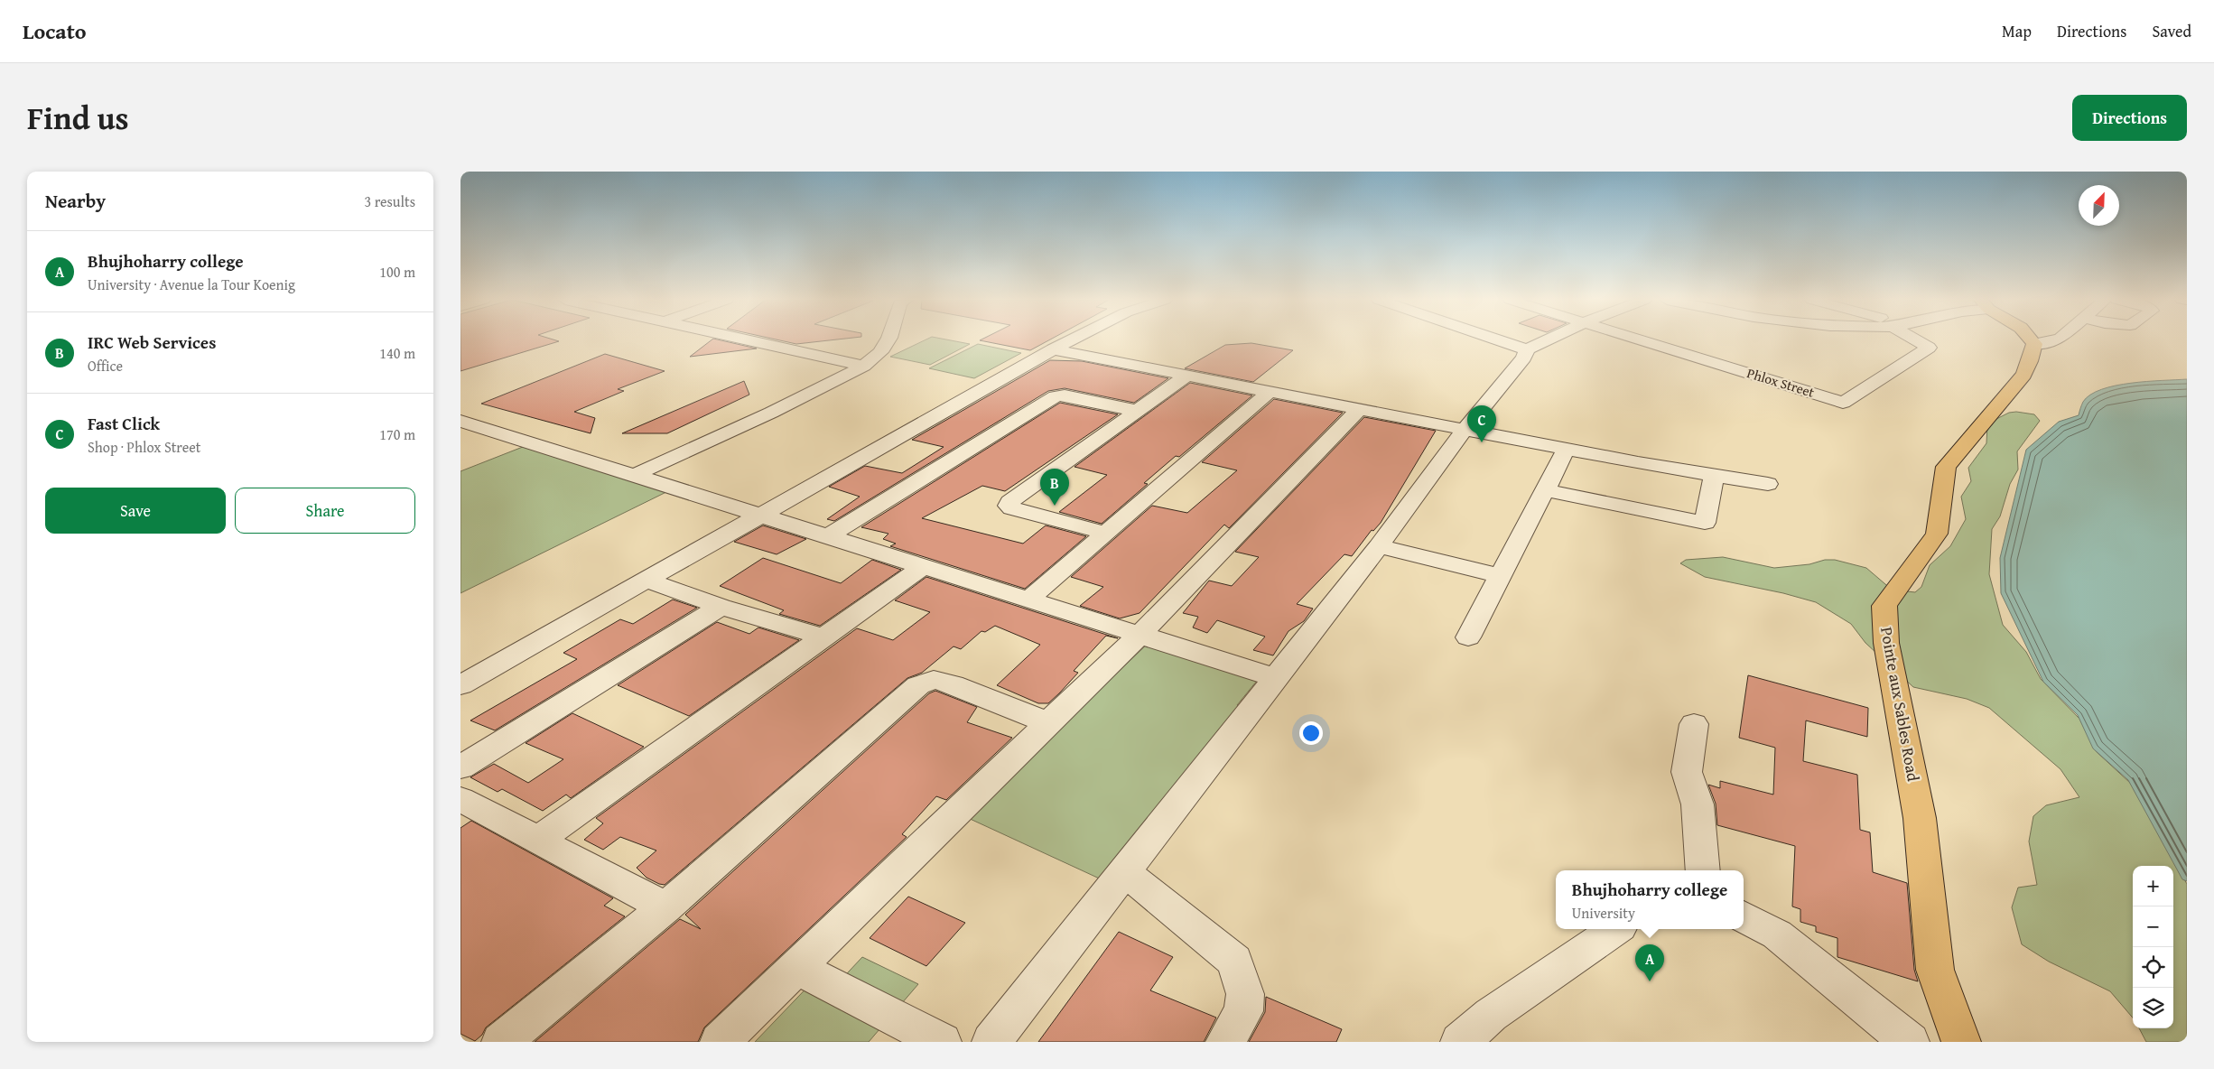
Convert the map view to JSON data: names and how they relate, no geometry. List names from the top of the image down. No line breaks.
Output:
{"streets":{"main road":["Pointe aux Sables Road"],"street":["Phlox Street"]},"north":"top right","page":{"header":"Locato","nav":["Map","Directions","Saved"],"title":"Find us","buttons":["Directions",["Save","Share"]],"heading":["Nearby","3 results"],"list":[{"mark":"A","name":"Bhujhoharry college","note":"University · Avenue la Tour Koenig","value":"100 m"},{"mark":"B","name":"IRC Web Services","note":"Office","value":"140 m"},{"mark":"C","name":"Fast Click","note":"Shop · Phlox Street","value":"170 m"}],"pins":["C","B","A"],"map_buttons":["+","−"],"popup":["Bhujhoharry college","University"]}}
